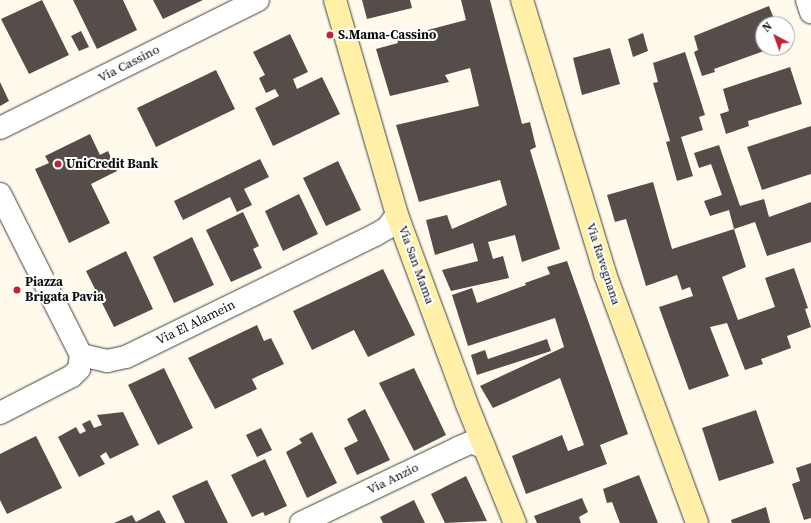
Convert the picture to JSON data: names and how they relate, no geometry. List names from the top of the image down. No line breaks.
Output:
{"streets":{"street":["Via Cassino","Via Ravegnana","Via San Mama","Via El Alamein","Via Anzio"]},"crossings":[["Via San Mama","Via El Alamein"],["Via San Mama","Via Anzio"]],"places":["S.Mama-Cassino","UniCredit Bank","Piazza Brigata Pavia"],"north":"top left"}
